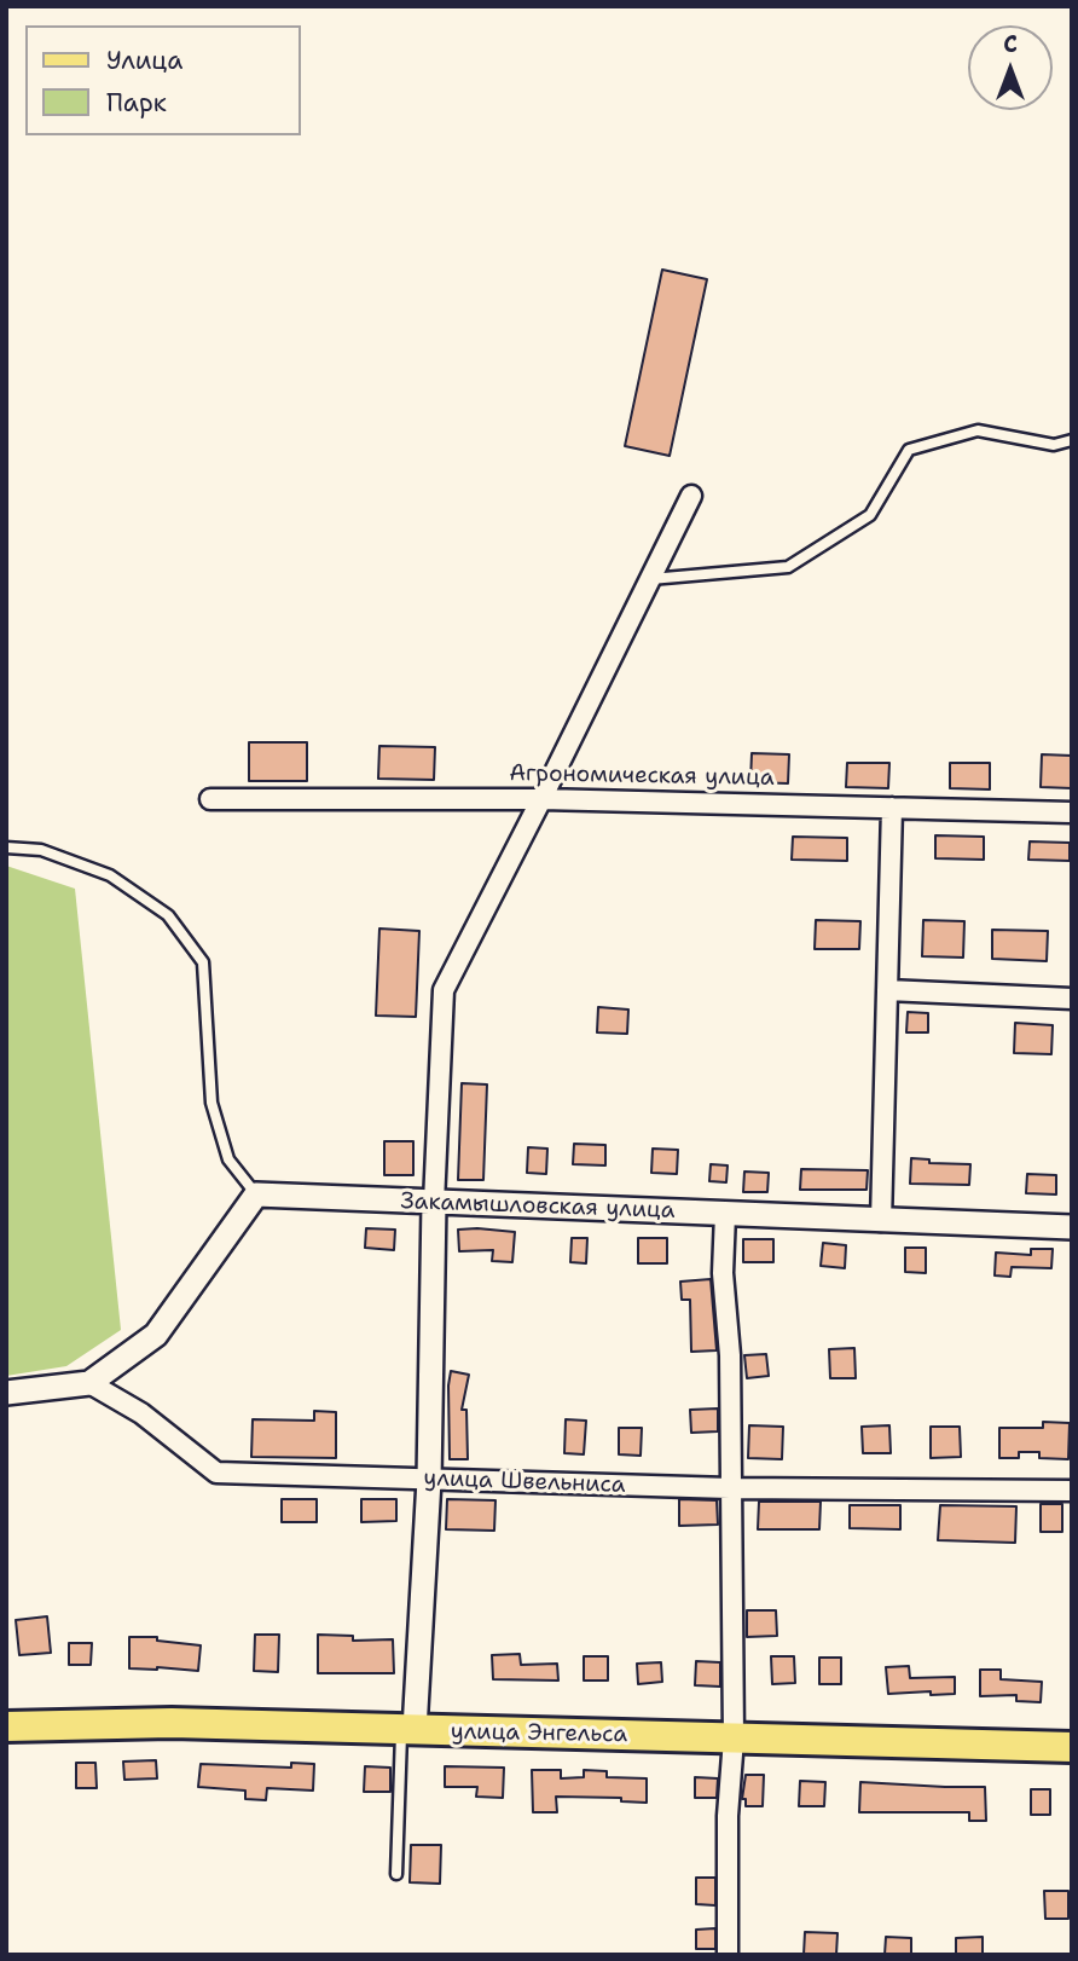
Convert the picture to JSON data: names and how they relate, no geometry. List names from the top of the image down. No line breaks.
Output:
{"streets":{"main road":["улица Энгельса"],"street":["Агрономическая улица","Закамышловская улица","улица Швельниса"]},"legend":["Улица","Парк"],"north":"top"}
